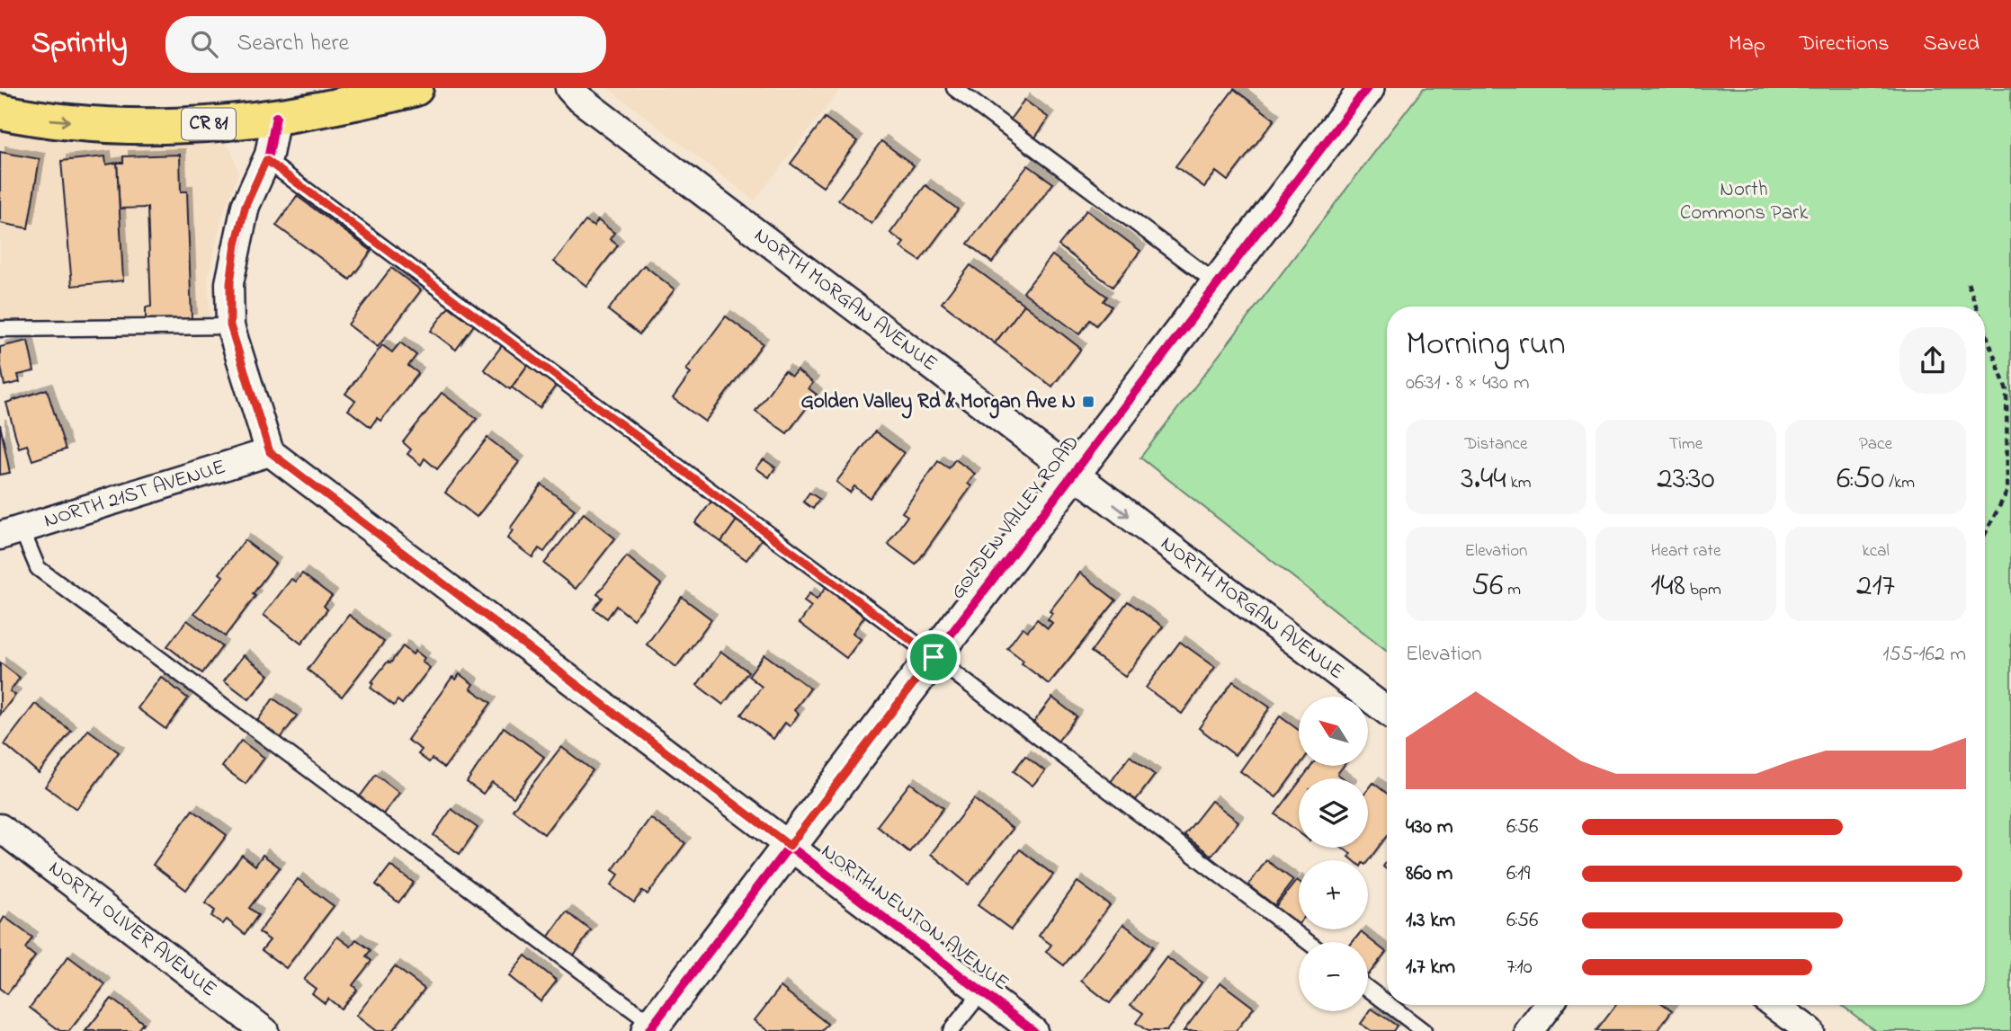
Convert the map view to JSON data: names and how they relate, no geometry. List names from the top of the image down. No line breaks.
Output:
{"streets":{"main road":["CR 81"],"street":["NORTH MORGAN AVENUE","NORTH 21ST AVENUE","GOLDEN VALLEY ROAD","NORTH NEWTON AVENUE","NORTH OLIVER AVENUE"]},"crossings":[["NORTH MORGAN AVENUE","GOLDEN VALLEY ROAD"],["NORTH 21ST AVENUE","NORTH NEWTON AVENUE"],["GOLDEN VALLEY ROAD","NORTH NEWTON AVENUE"]],"one_way":["NORTH MORGAN AVENUE"],"parks":["North Commons Park"],"places":{"transit":["Golden Valley Rd & Morgan Ave N"]},"north":"top left","page":{"header":"Sprintly","search":"Search here","nav":["Map","Directions","Saved"],"heading":["Morning run","06:31 · 8 × 430 m"],"stats":[["Distance","3.44 km"],["Time","23:30"],["Pace","6:50 /km"],["Elevation","56 m"],["Heart rate","148 bpm"],["kcal","217"]],"chart":["Elevation","155–162 m"],"map_buttons":["+","−"],"list":[{"name":"430 m","note":"6:56"},{"name":"860 m","note":"6:19"},{"name":"1.3 km","note":"6:56"},{"name":"1.7 km","note":"7:10"}]}}
